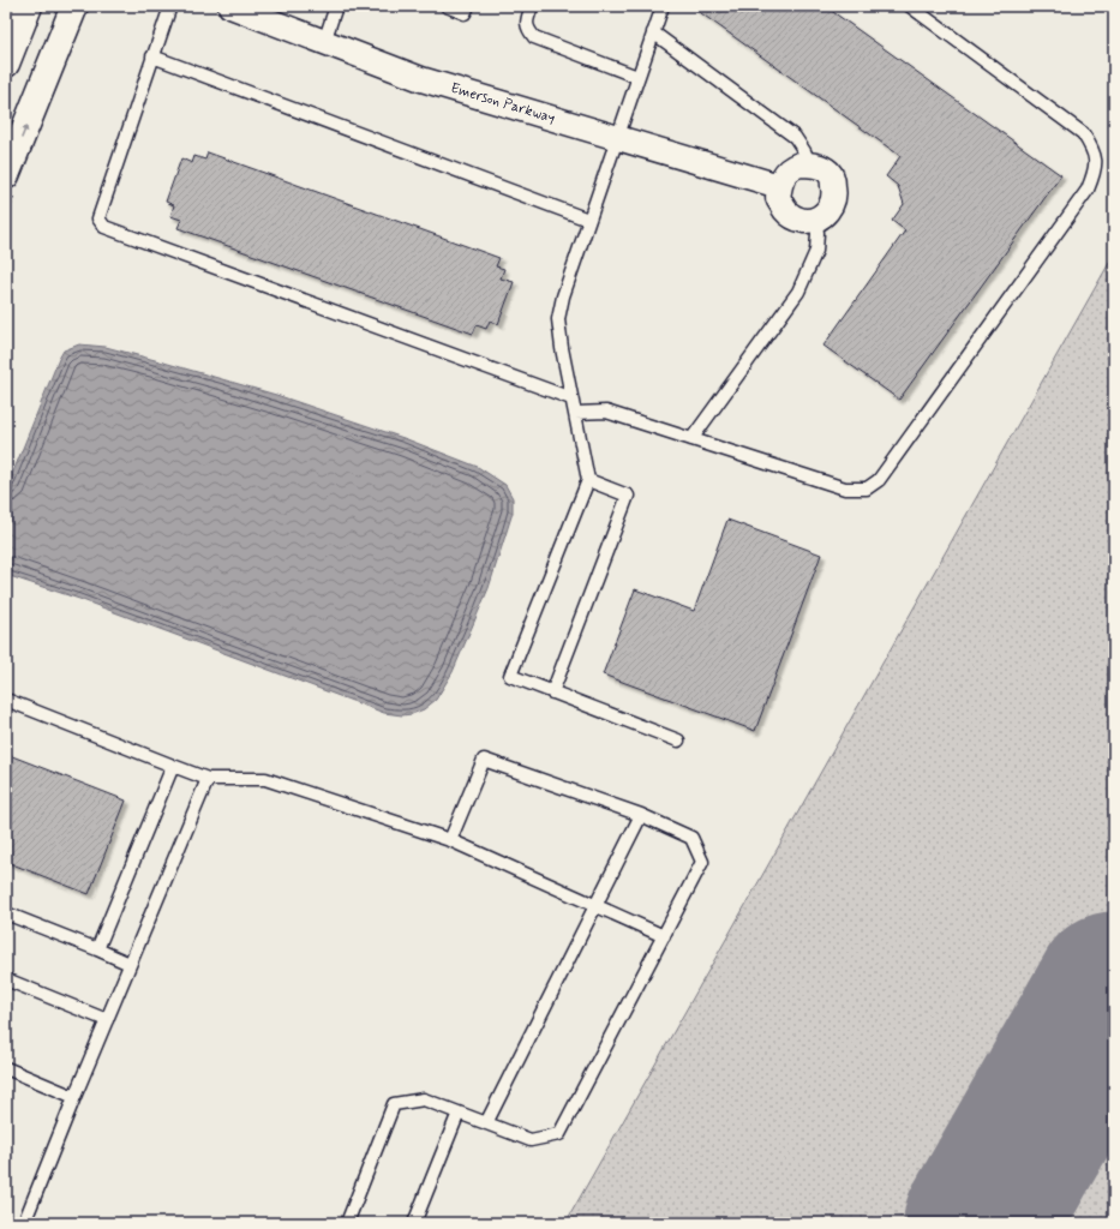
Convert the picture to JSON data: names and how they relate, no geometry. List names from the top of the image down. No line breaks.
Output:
{"streets":{"street":["Emerson Parkway"]}}
